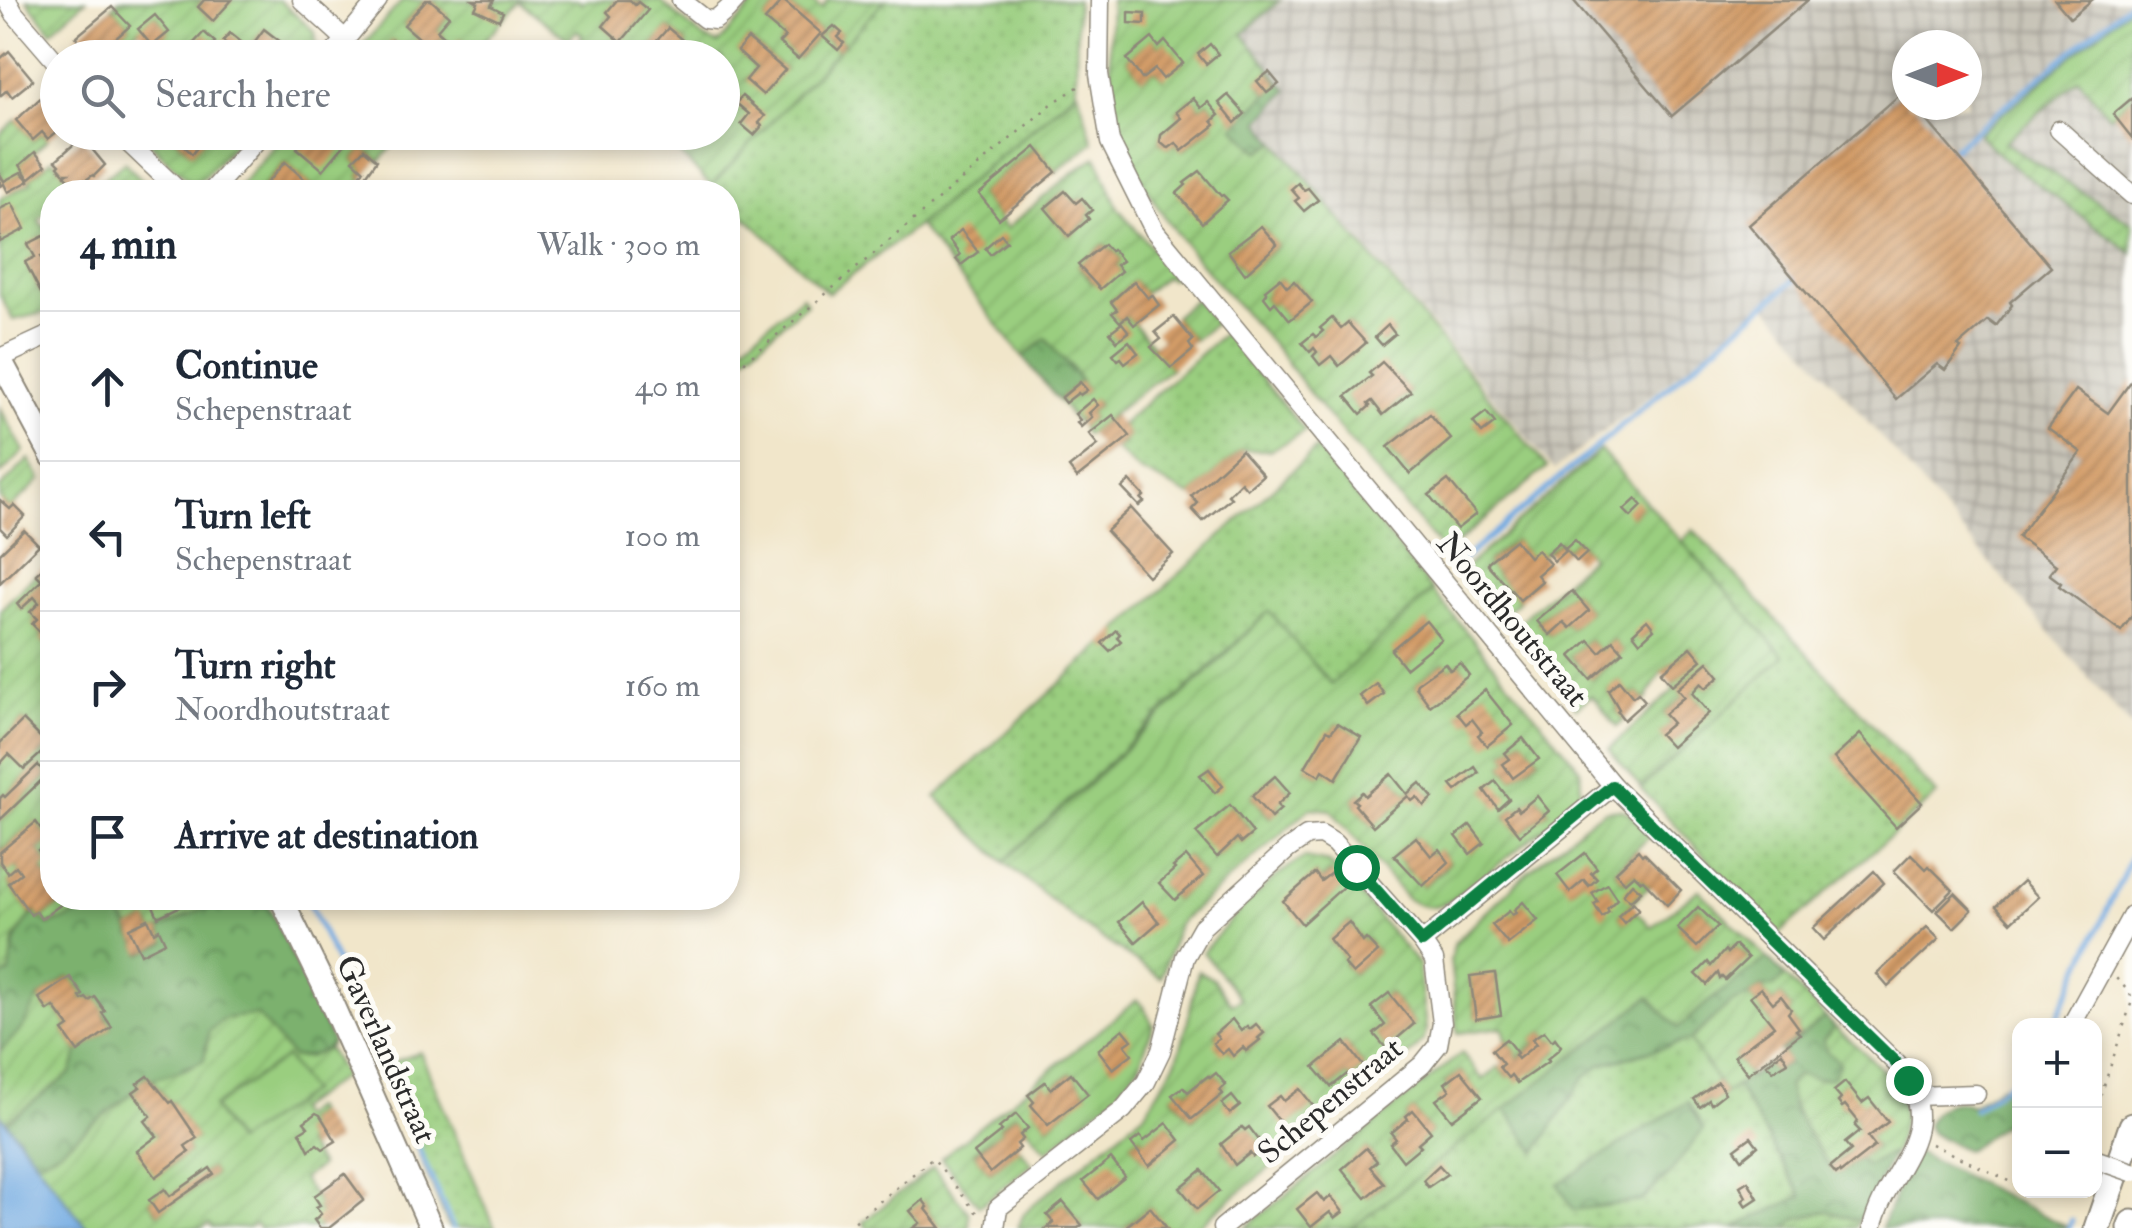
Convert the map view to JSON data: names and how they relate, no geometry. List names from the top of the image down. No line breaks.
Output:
{"streets":{"main road":["Gaverlandstraat"],"street":["Noordhoutstraat","Schepenstraat"]},"north":"right","page":{"search":"Search here","heading":["4 min","Walk · 300 m"],"list":[["Continue","Schepenstraat","40 m"],["Turn left","Schepenstraat","100 m"],["Turn right","Noordhoutstraat","160 m"],"Arrive at destination"],"map_buttons":["+","−"]}}
